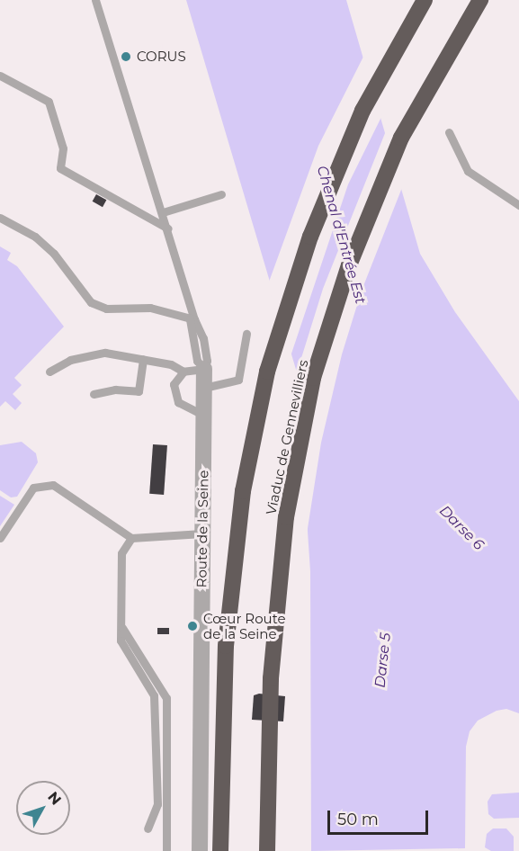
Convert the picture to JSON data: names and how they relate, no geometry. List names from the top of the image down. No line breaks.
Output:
{"streets":{"highway":["Viaduc de Gennevilliers"],"street":["Route de la Seine"]},"water":["Chenal d'Entrée Est","Darse 6","Darse 5"],"places":["CORUS","Cœur Route de la Seine"],"scale_bar":"50 m","north":"top right"}
